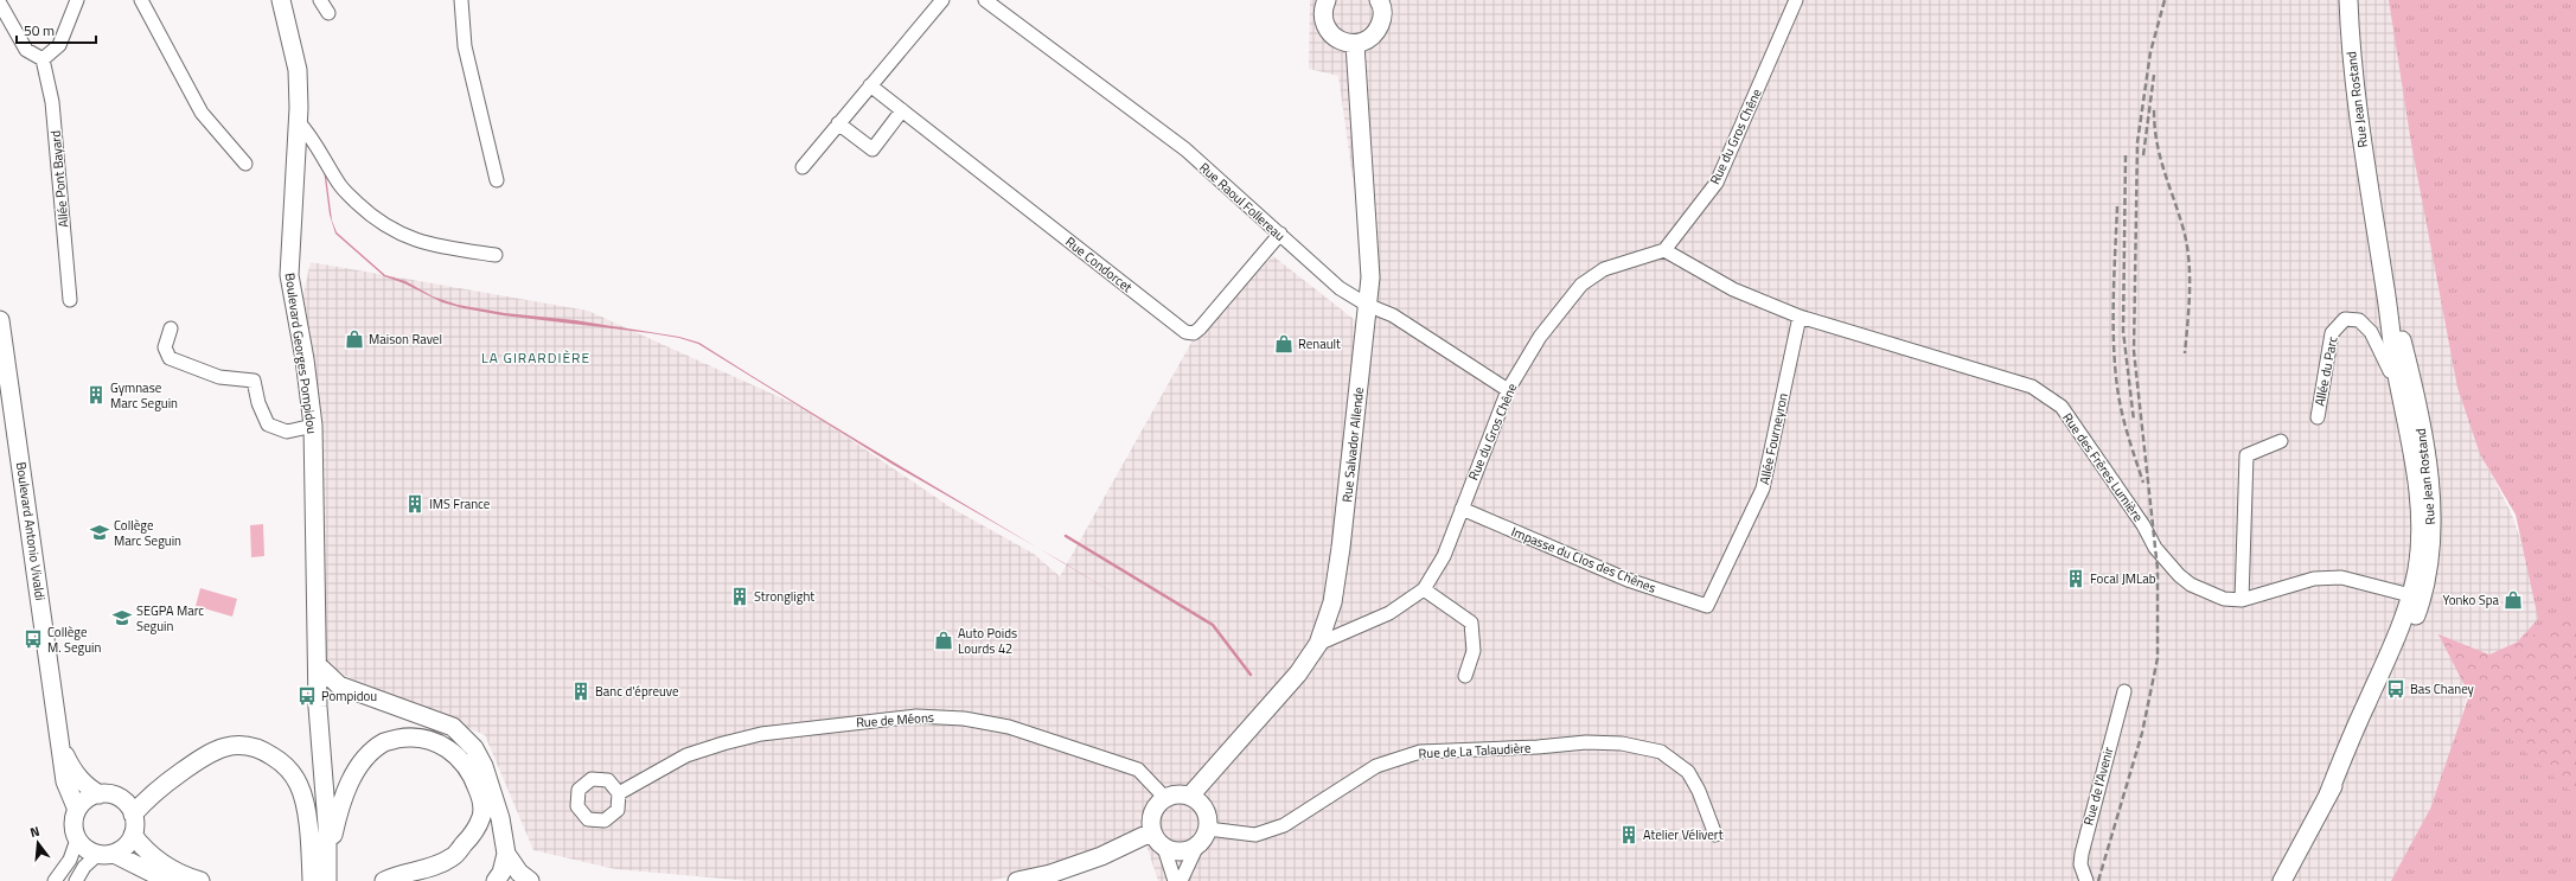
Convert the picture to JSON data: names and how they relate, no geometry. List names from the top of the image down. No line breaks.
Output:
{"streets":{"street":["Rue Jean Rostand","Rue du Gros Chêne","Allée Pont Bayard","Rue Raoul Follereau","Rue Condorcet","Boulevard Georges Pompidou","Allée du Parc","Allée Fourneyron","Rue Salvador Allende","Rue des Frères Lumière","Boulevard Antonio Vivaldi","Impasse du Clos des Chênes","Rue de Méons","Rue de La Talaudière","Rue de l'Avenir"]},"crossings":[["Rue Jean Rostand","Allée du Parc"],["Rue Jean Rostand","Rue des Frères Lumière"],["Rue du Gros Chêne","Rue Raoul Follereau"],["Rue du Gros Chêne","Rue Salvador Allende"],["Rue du Gros Chêne","Rue des Frères Lumière"],["Rue du Gros Chêne","Impasse du Clos des Chênes"],["Rue Raoul Follereau","Rue Condorcet"],["Rue Raoul Follereau","Rue Salvador Allende"],["Allée Fourneyron","Rue des Frères Lumière"],["Allée Fourneyron","Impasse du Clos des Chênes"],["Rue Salvador Allende","Rue de Méons"],["Rue Salvador Allende","Rue de La Talaudière"],["Rue de Méons","Rue de La Talaudière"]],"districts":["LA GIRARDIÈRE"],"places":{"shop":["Maison Ravel","Renault","Yonko Spa","Auto Poids Lourds 42"],"building":["Gymnase Marc Seguin","IMS France","Focal JMLab","Stronglight","Banc d'épreuve","Atelier Vélivert"],"school or university":["Collège Marc Seguin","SEGPA Marc Seguin"],"bus stop":["Collège M. Seguin","Bas Chaney","Pompidou"]},"scale_bar":"50 m","north":"top"}
